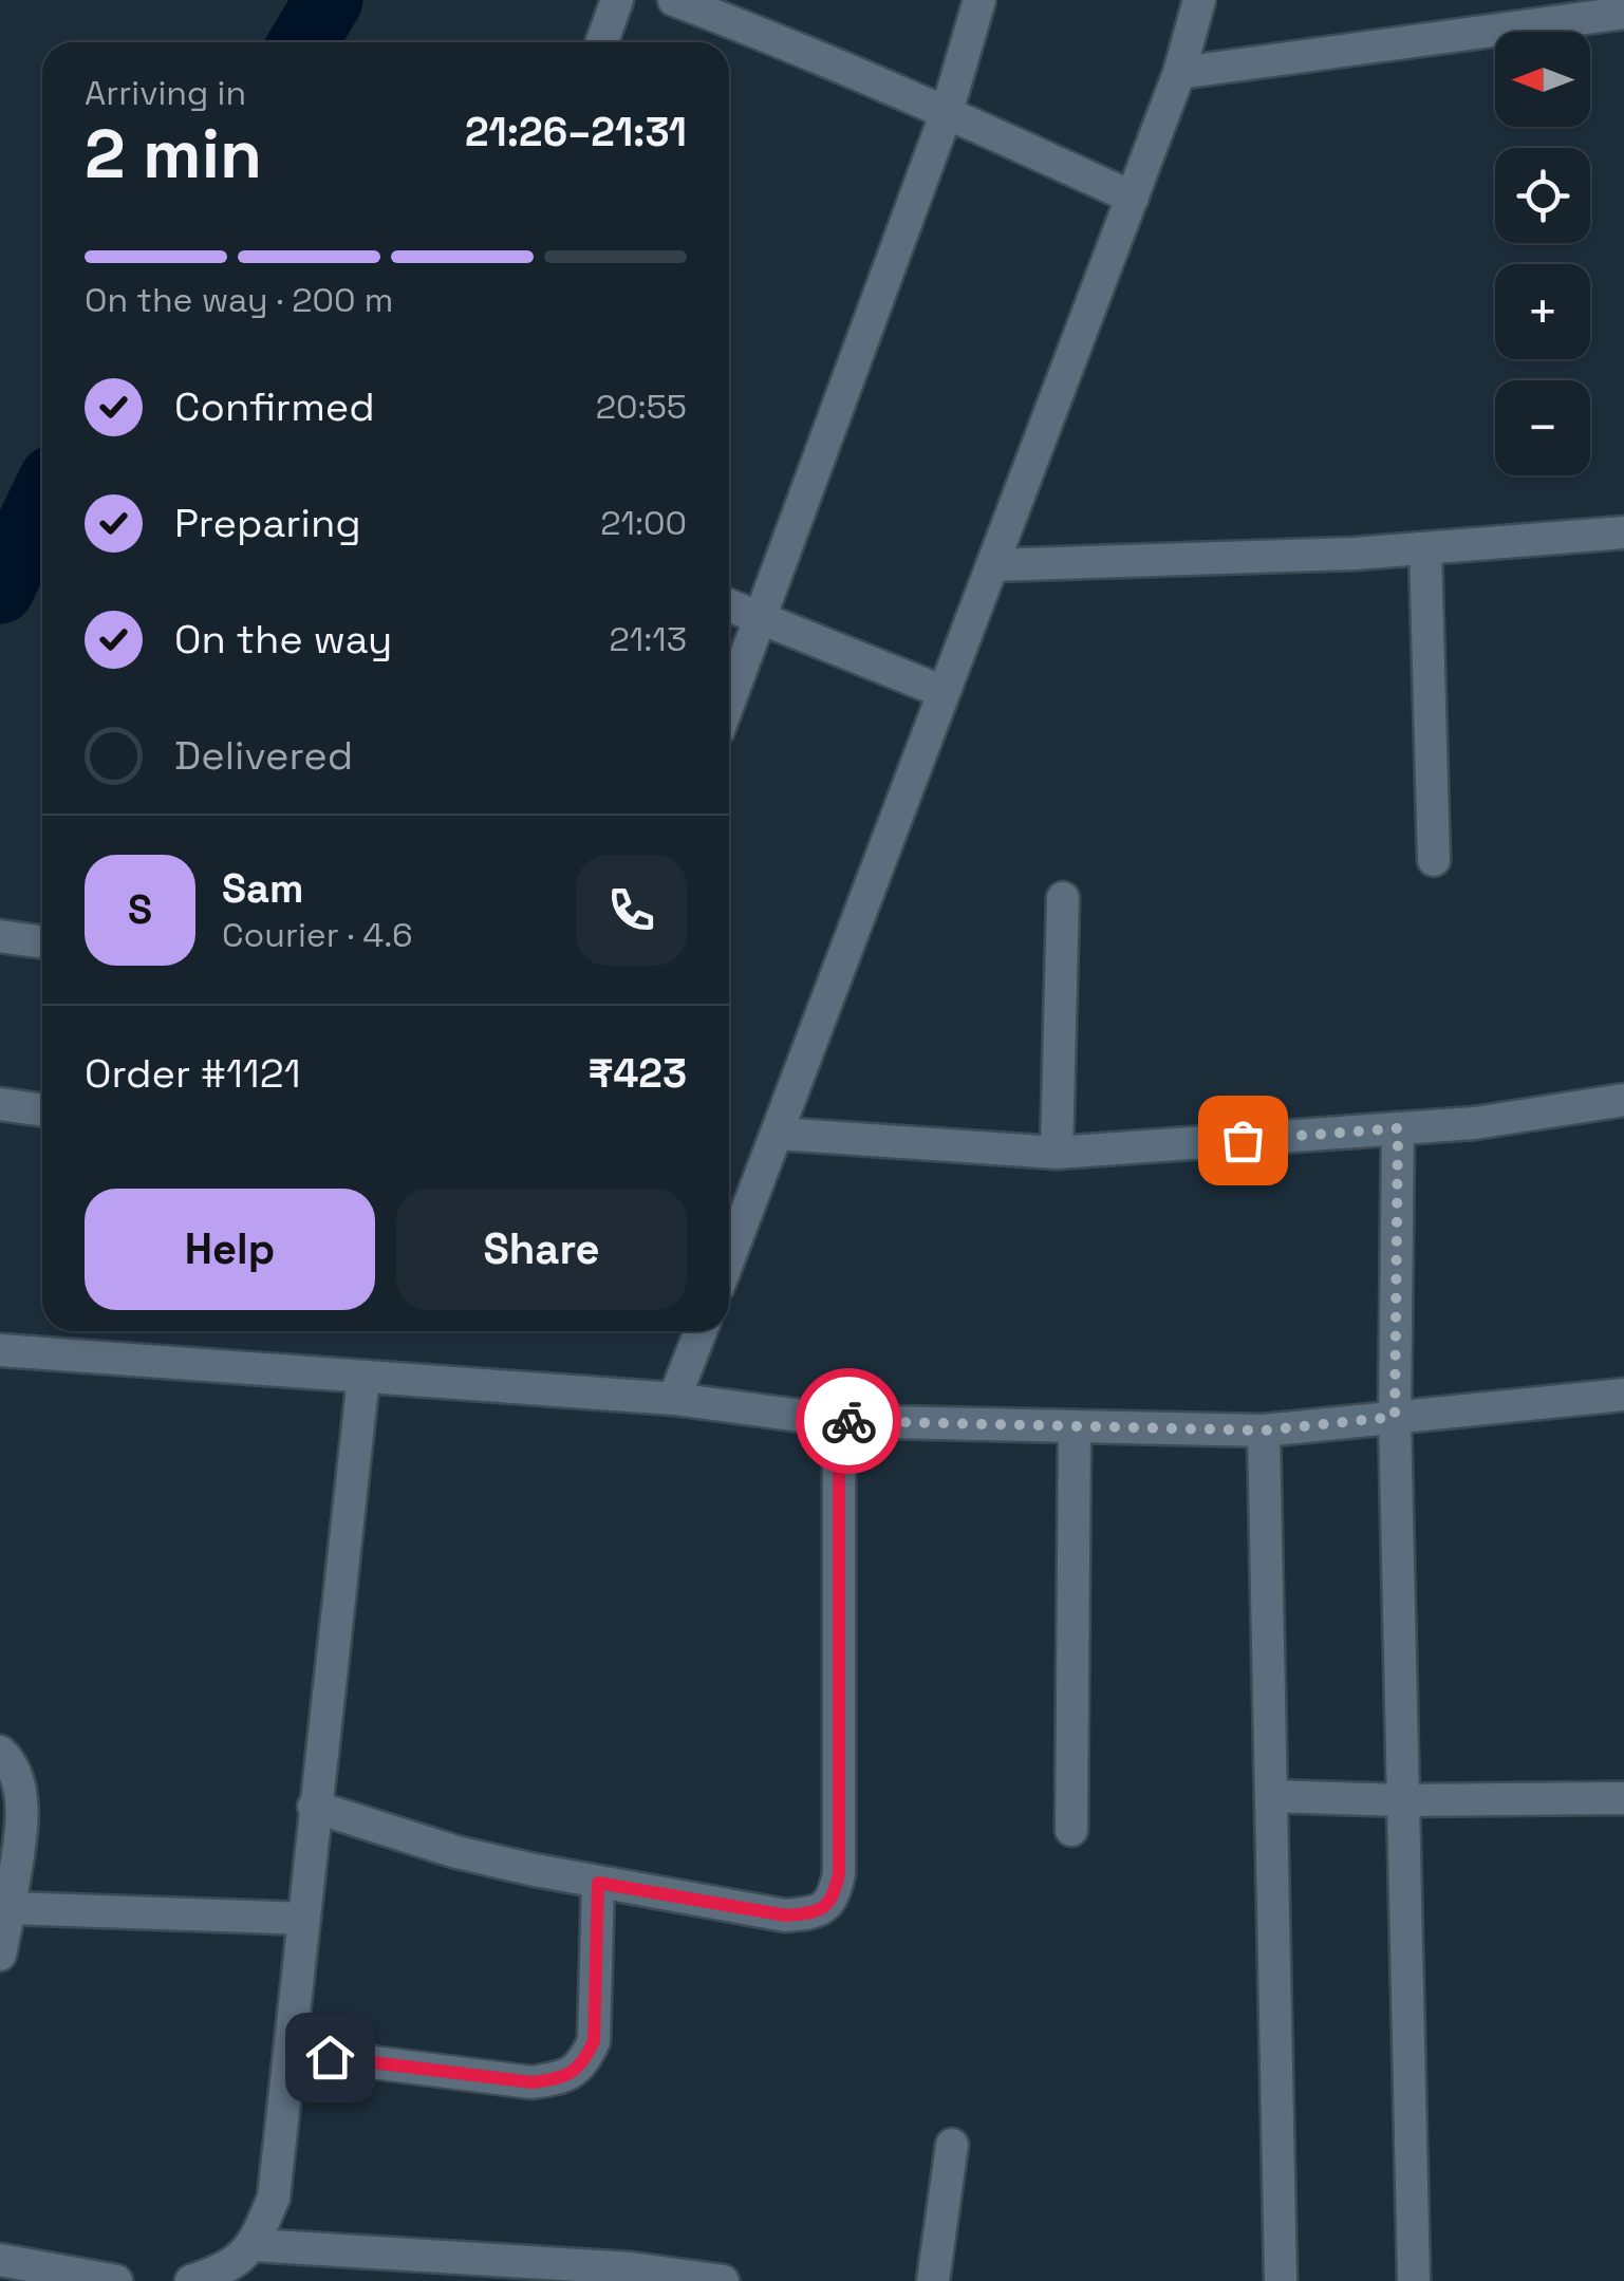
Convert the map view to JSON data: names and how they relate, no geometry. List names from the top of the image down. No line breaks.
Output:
{"north":"left","page":{"map_buttons":["+","−"],"heading":["2 min","Arriving in","21:26–21:31"],"panel":["Sam","Courier · 4.6","Order #1121","₹423"],"bar":"On the way · 200 m","list":[["Confirmed","20:55"],["Preparing","21:00"],["On the way","21:13"],"Delivered"],"round":"S","buttons":["Help","Share"]}}
